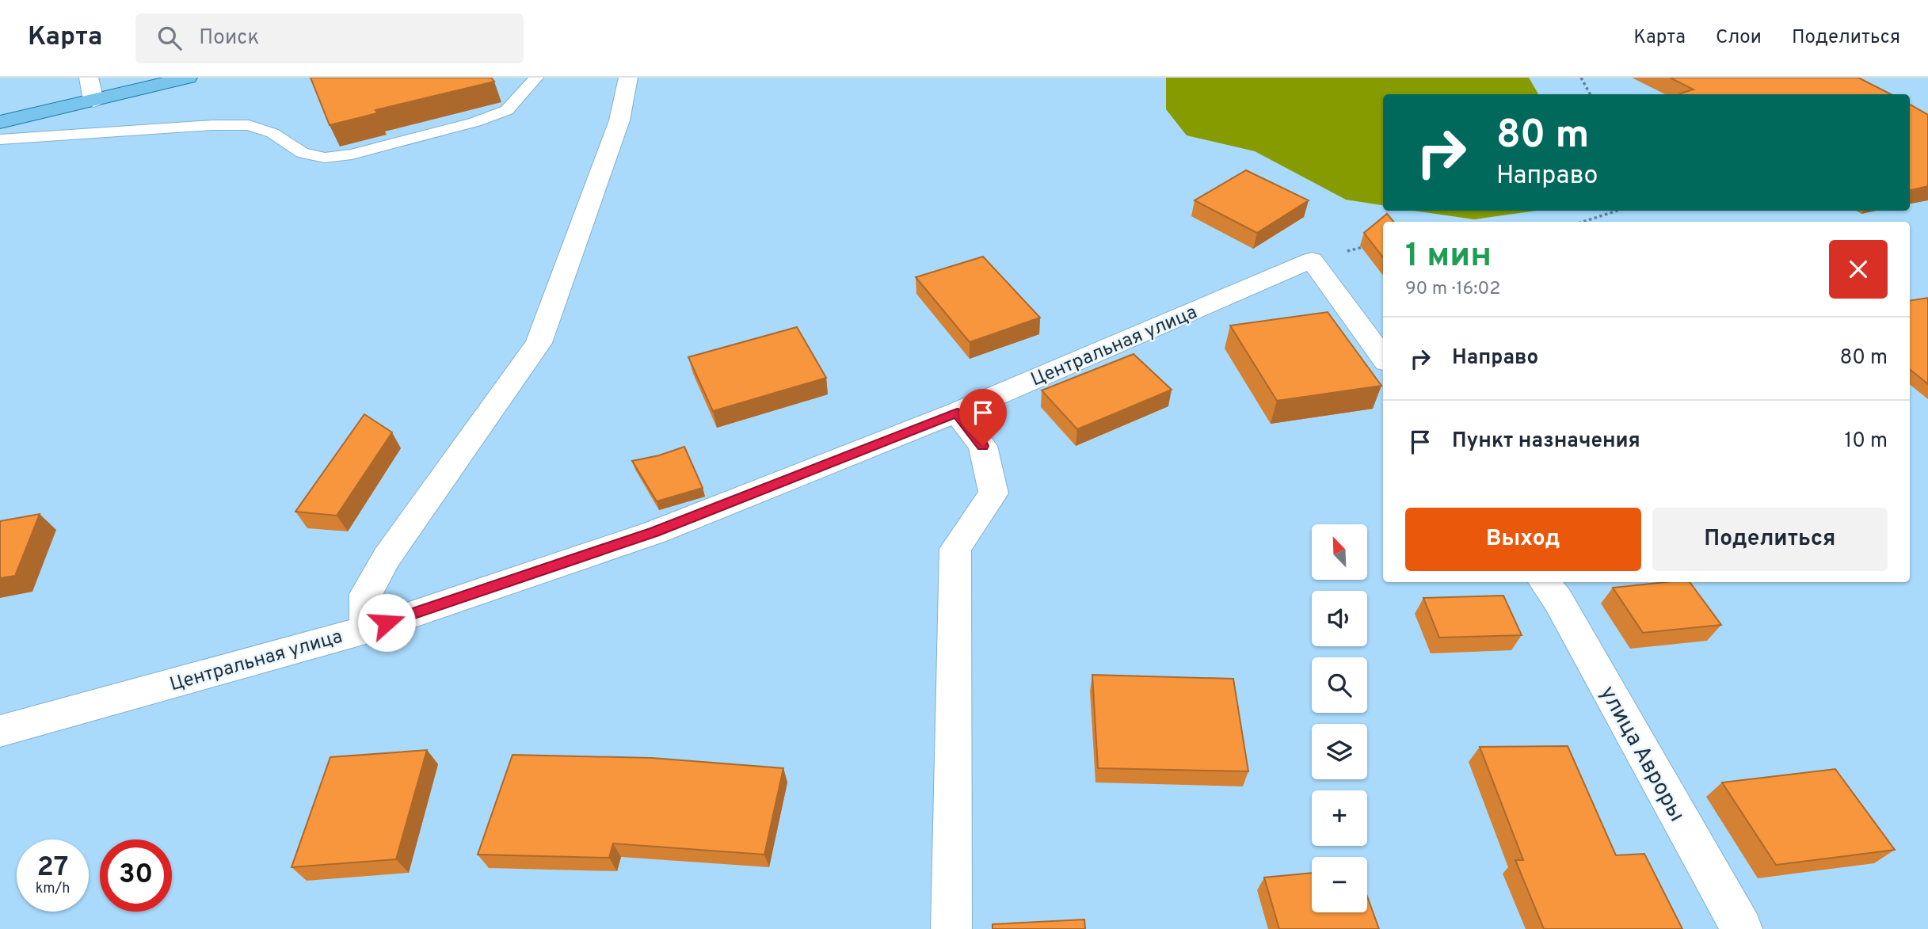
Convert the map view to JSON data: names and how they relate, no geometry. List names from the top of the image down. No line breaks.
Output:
{"streets":{"street":["Центральная улица","улица Авроры"]},"north":"top left","page":{"header":"Карта","search":"Поиск","nav":["Карта","Слои","Поделиться"],"turn":["80 m","Направо"],"heading":["1 мин","90 m · 16:02"],"list":[{"name":"Направо","value":"80 m"},{"name":"Пункт назначения","value":"10 m"}],"buttons":["Выход","Поделиться"],"map_buttons":["+","−"],"speed":"27 km/h","limit":"30"}}
